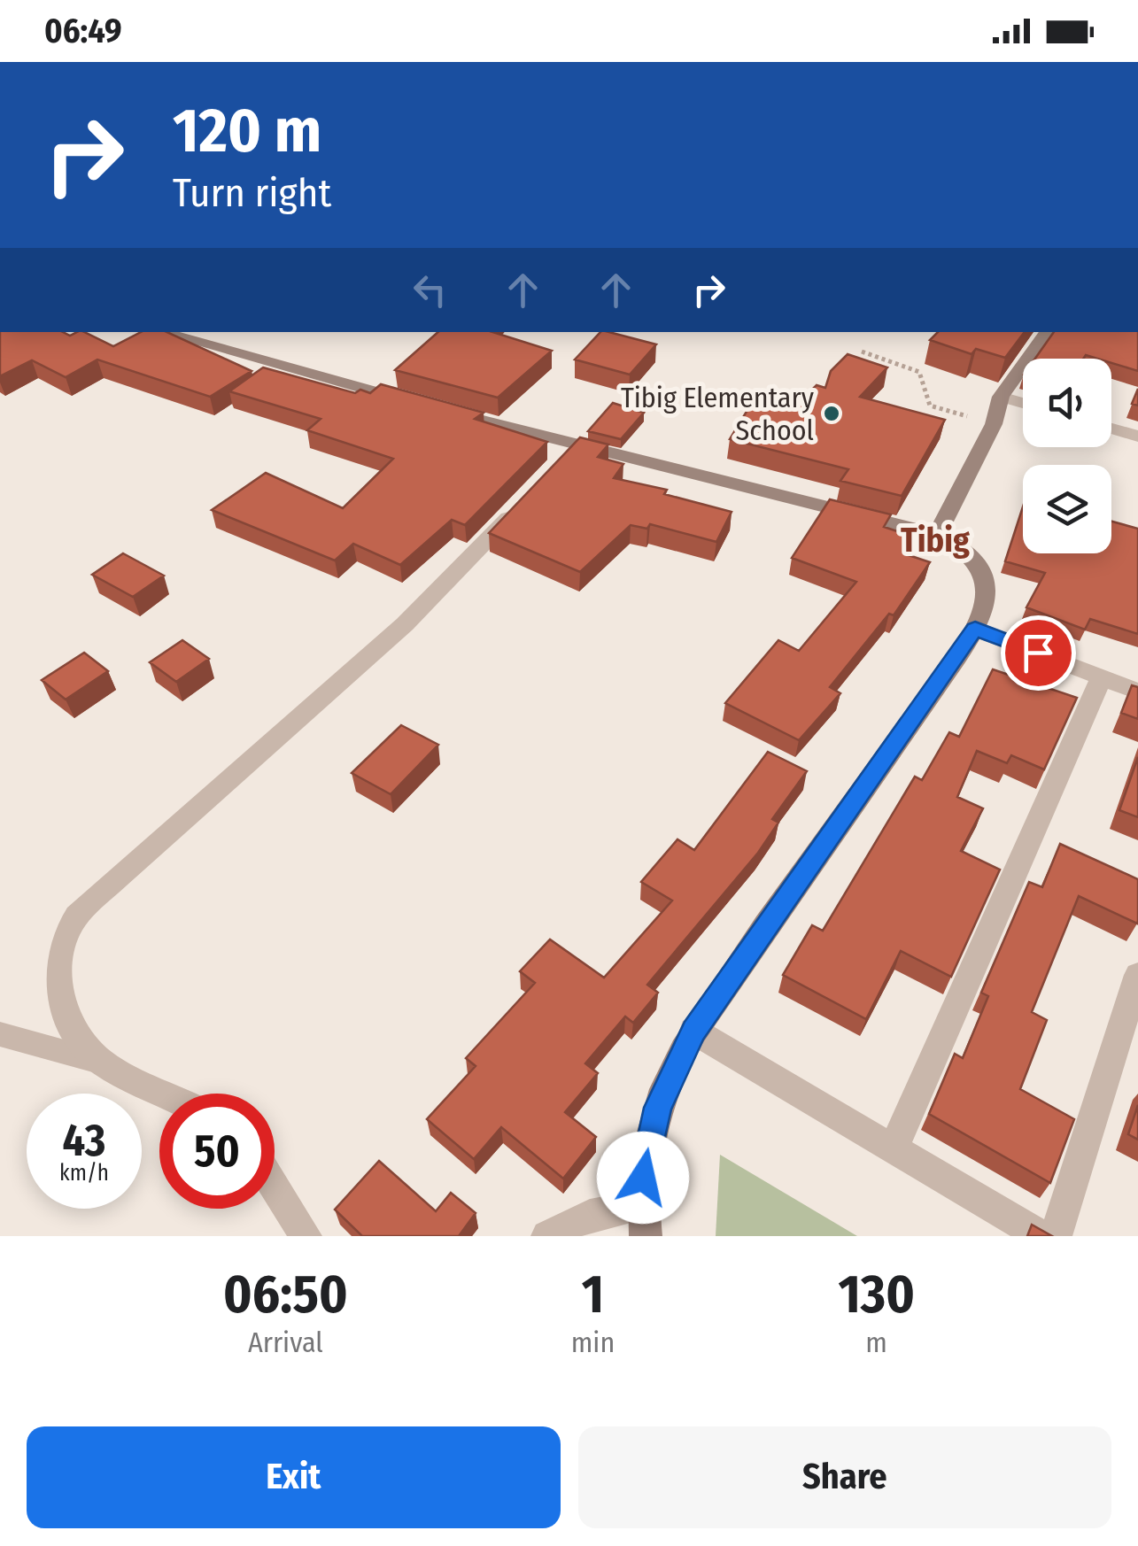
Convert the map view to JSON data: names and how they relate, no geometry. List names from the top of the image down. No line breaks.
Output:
{"districts":["Tibig"],"places":["Tibig Elementary School"],"page":{"status":"06:49","turn":["120 m","Turn right"],"speed":"43 km/h","limit":"50","eta":["06:50","Arrival","1","min","130","m"],"buttons":["Exit","Share"]}}
